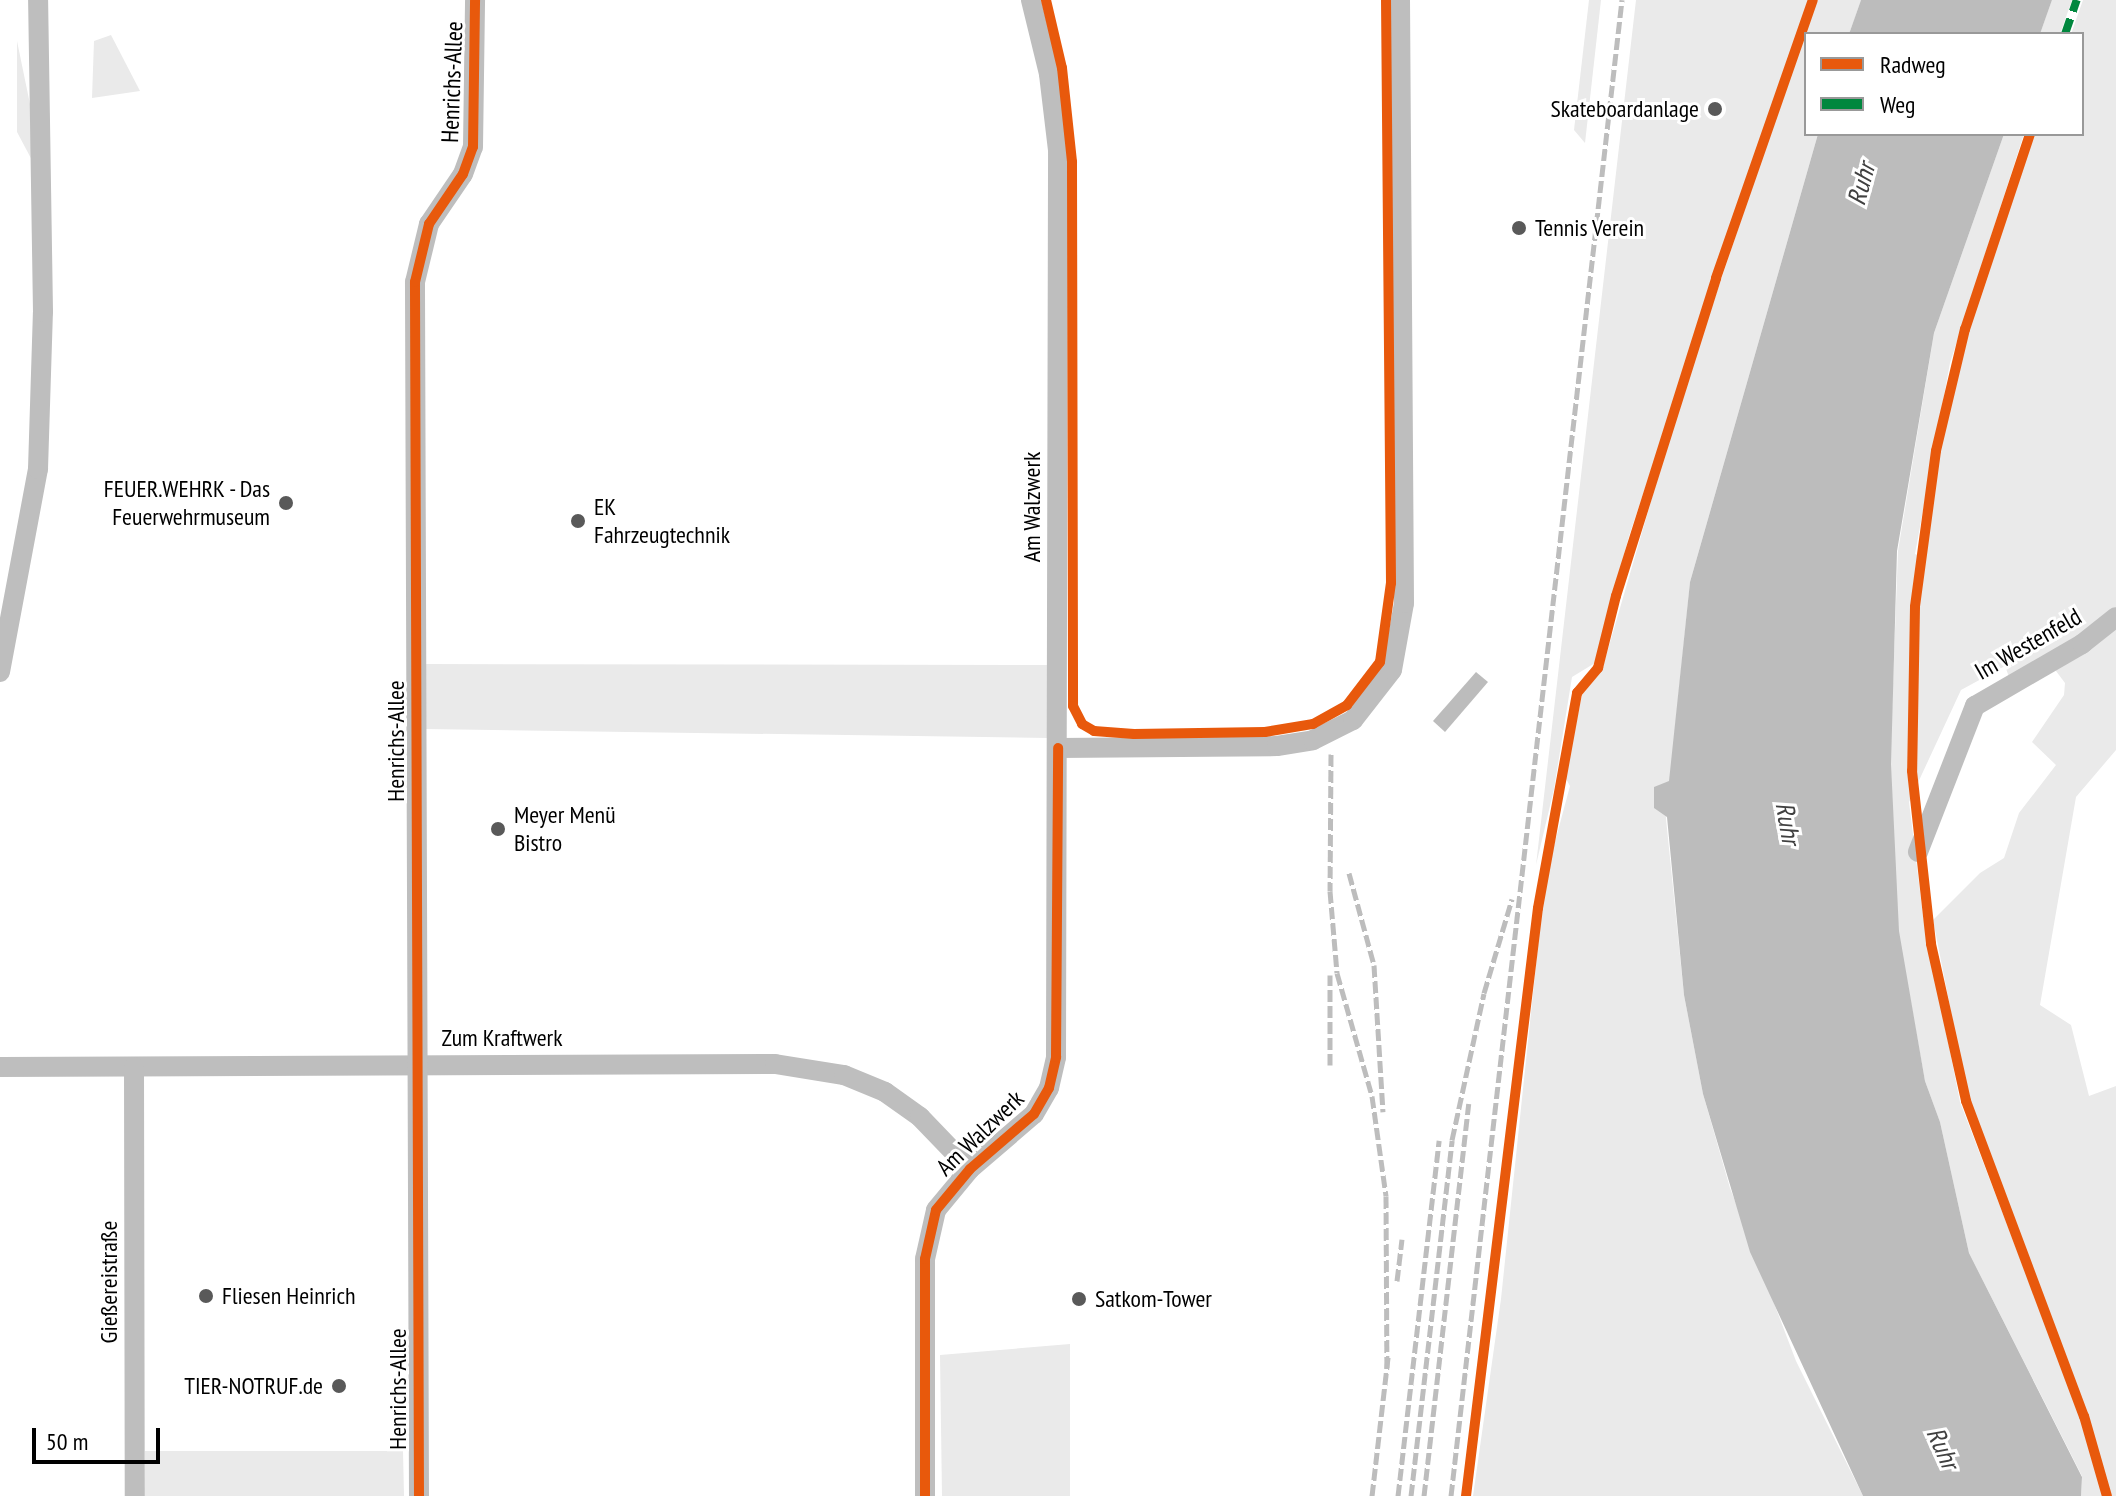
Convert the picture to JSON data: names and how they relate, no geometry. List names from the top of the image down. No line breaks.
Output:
{"streets":{"street":["Henrichs-Allee","Am Walzwerk","Im Westenfeld","Zum Kraftwerk","Gießereistraße"]},"crossings":[["Henrichs-Allee","Zum Kraftwerk"],["Am Walzwerk","Zum Kraftwerk"],["Zum Kraftwerk","Gießereistraße"]],"water":["Ruhr"],"places":["Skateboardanlage","Tennis Verein","FEUER.WEHRK - Das Feuerwehrmuseum","EK Fahrzeugtechnik","Meyer Menü Bistro","Fliesen Heinrich","Satkom-Tower","TIER-NOTRUF.de"],"legend":["Radweg","Weg"],"scale_bar":"50 m"}
